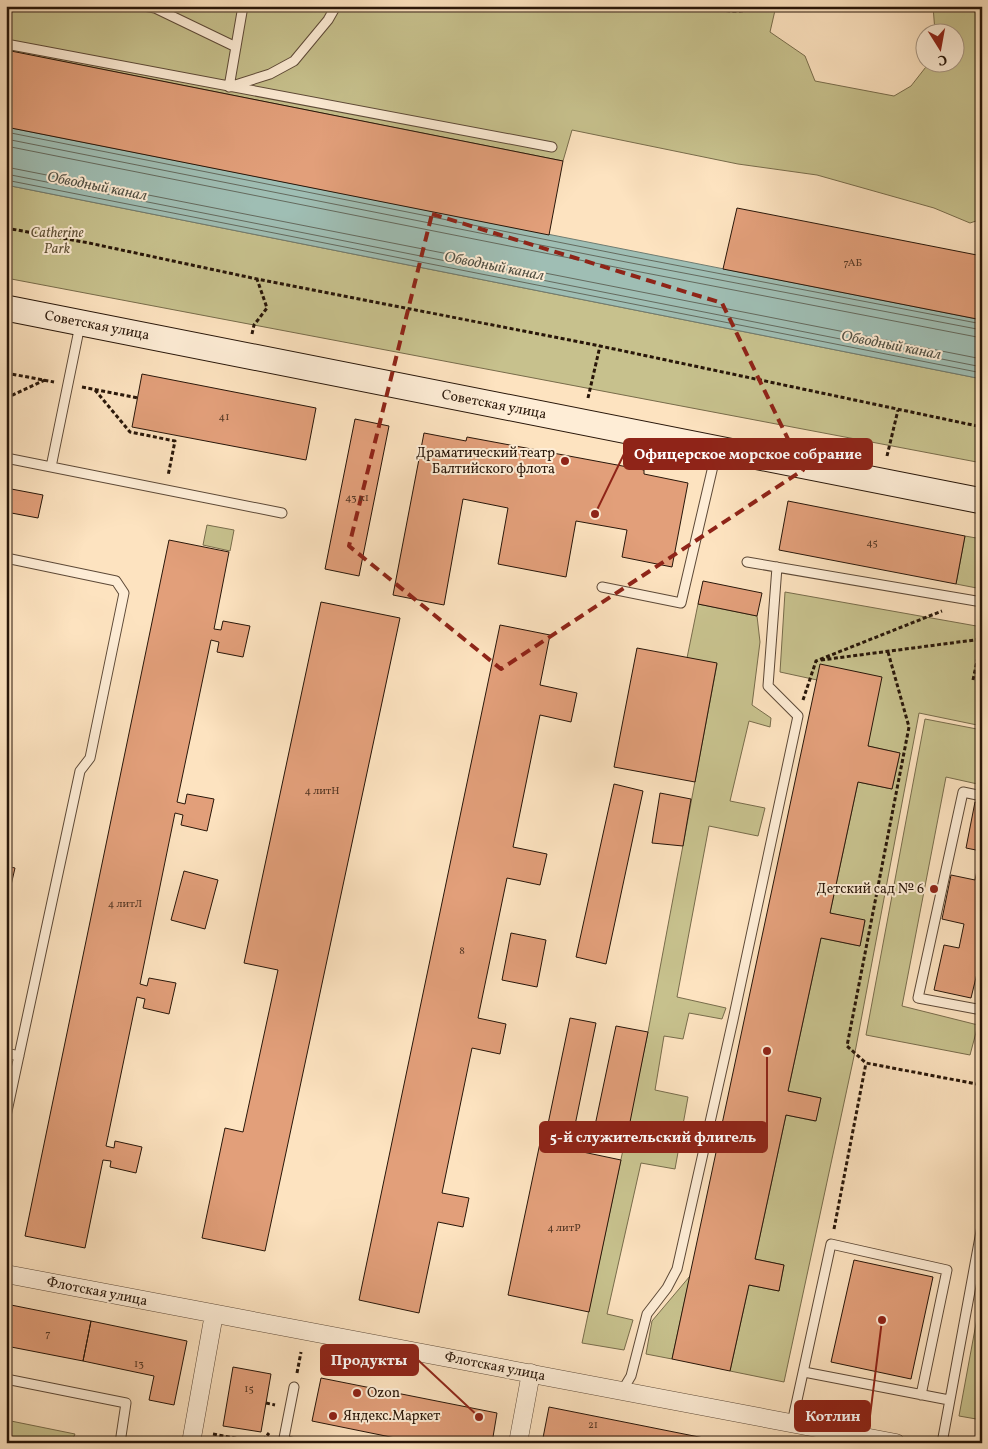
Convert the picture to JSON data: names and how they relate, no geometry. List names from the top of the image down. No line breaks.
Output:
{"streets":{"street":["Советская улица","Флотская улица"]},"water":["Обводный канал"],"parks":["Catherine Park"],"places":["Драматический театр Балтийского флота","Офицерское морское собрание","Детский сад № 6","5-й служительский флигель","Котлин","Ozon","Яндекс.Маркет","Продукты"],"house_numbers":["7АБ","41","43 к1","45","4 литН","4 литЛ","8","4 литР","7","13","15","21"],"north":"bottom"}
